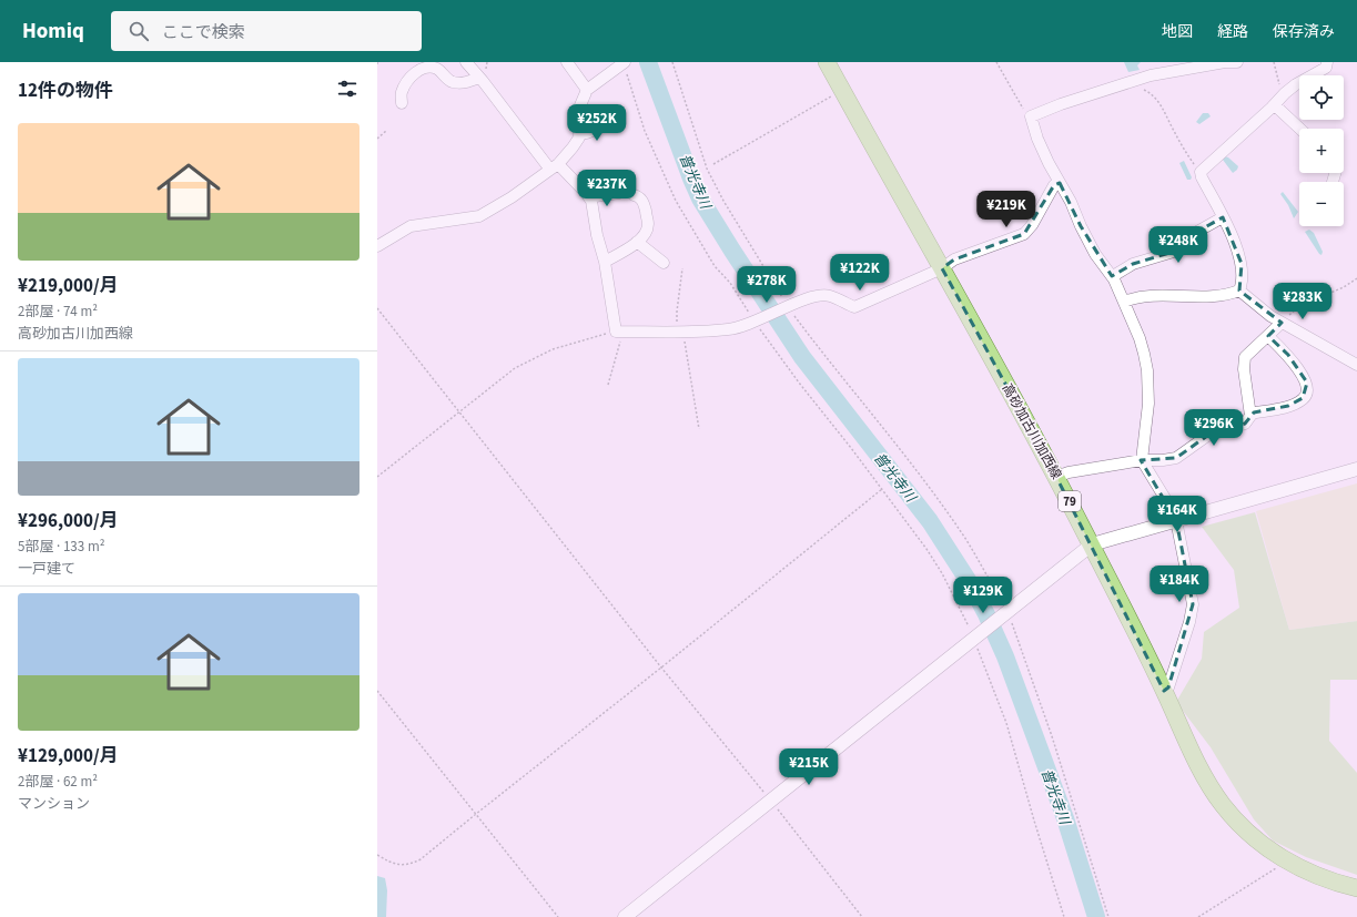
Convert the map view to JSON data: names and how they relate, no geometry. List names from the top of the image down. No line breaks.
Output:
{"streets":{"main road":["高砂加古川加西線","79"]},"water":["普光寺川"],"page":{"header":"Homiq","search":"ここで検索","nav":["地図","経路","保存済み"],"heading":"12件の物件","map_buttons":["+","−"],"price":["¥252K","¥237K","¥219K","¥248K","¥122K","¥278K","¥283K","¥296K","¥164K","¥184K","¥129K","¥215K"],"list":[{"name":"¥219,000/月","note":"2部屋 · 74 m² · 高砂加古川加西線"},{"name":"¥296,000/月","note":"5部屋 · 133 m² · 一戸建て"},{"name":"¥129,000/月","note":"2部屋 · 62 m² · マンション"}]}}
